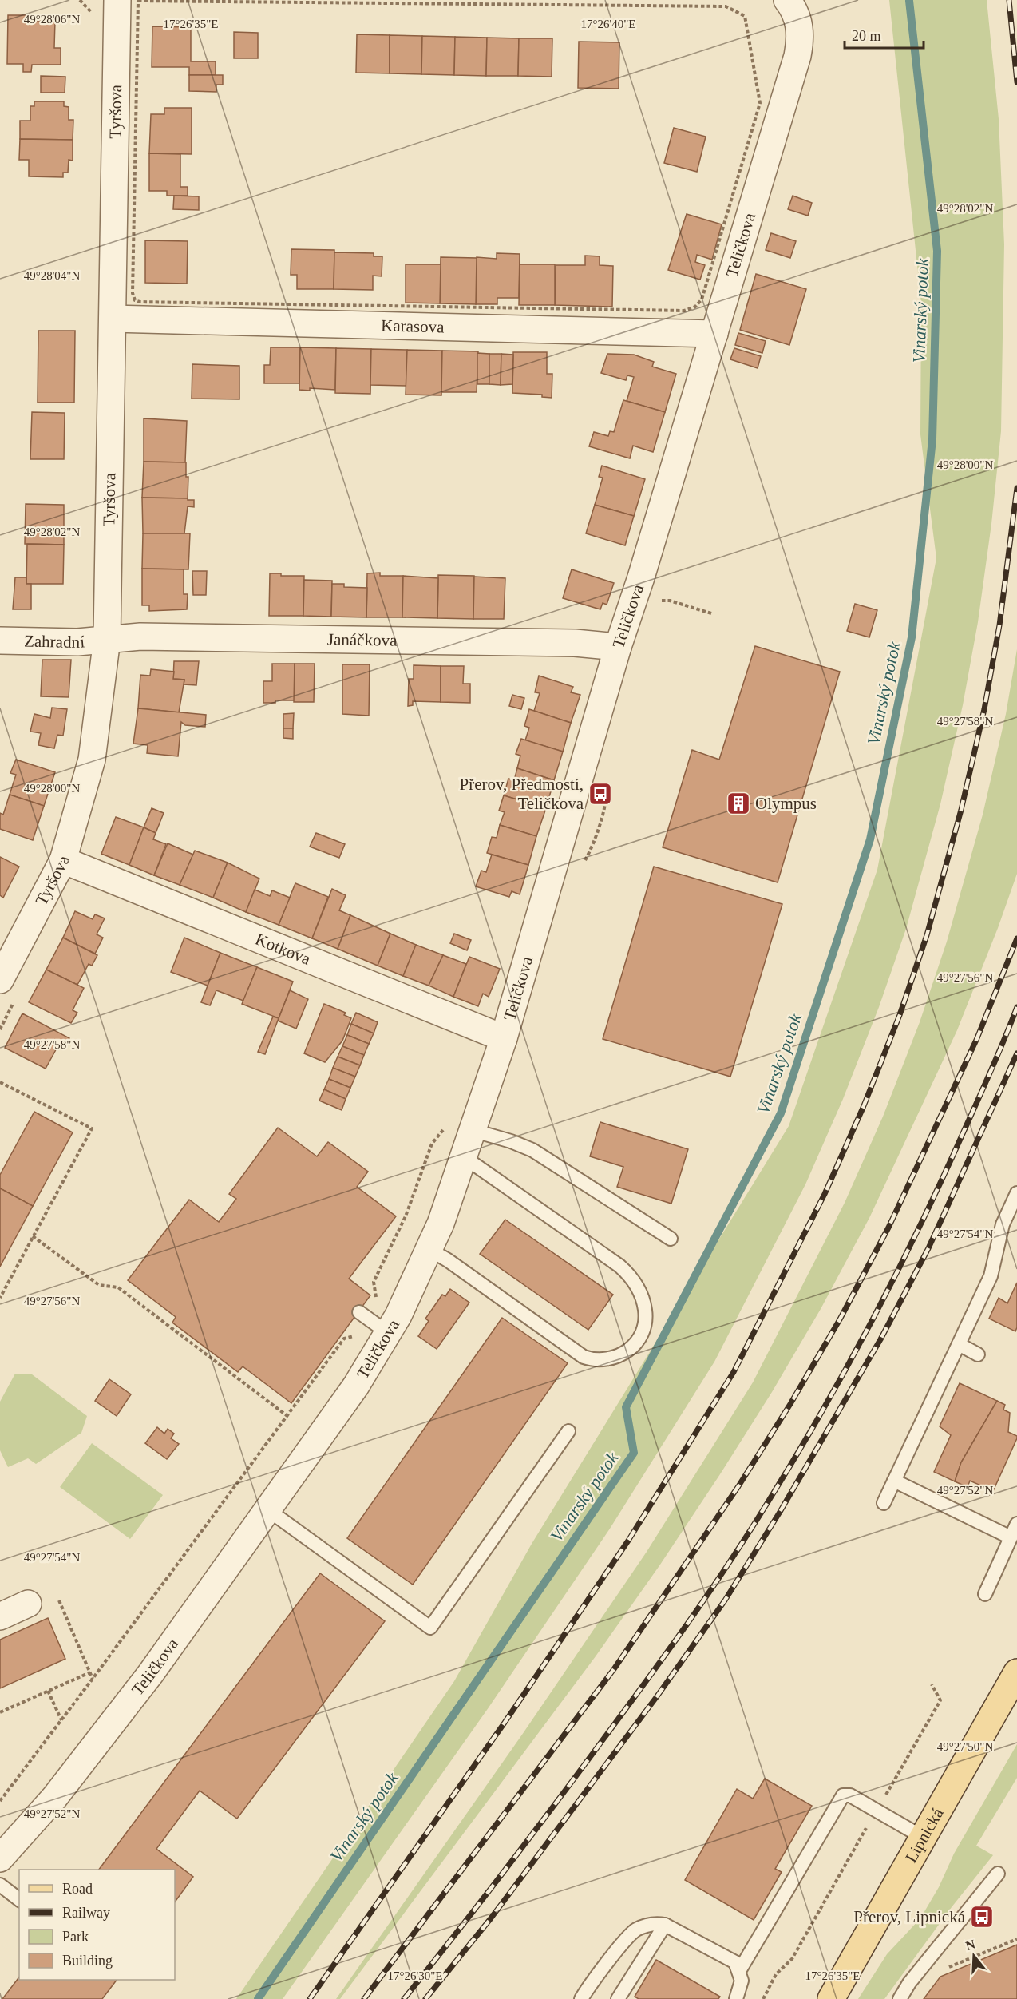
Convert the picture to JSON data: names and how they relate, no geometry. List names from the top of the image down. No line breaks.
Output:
{"streets":{"main road":["Lipnická"],"street":["Tyršova","Teličkova","Karasova","Janáčkova","Zahradní","Kotkova"]},"crossings":[["Tyršova","Karasova"],["Tyršova","Janáčkova"],["Tyršova","Zahradní"],["Tyršova","Kotkova"],["Teličkova","Karasova"],["Teličkova","Janáčkova"],["Teličkova","Kotkova"],["Janáčkova","Zahradní"]],"water":["Vinarský potok"],"places":{"bus stop":["Přerov, Předmostí, Teličkova","Přerov, Lipnická"],"building":["Olympus"]},"legend":["Road","Railway","Park","Building"],"scale_bar":"20 m","north":"top","coordinates":["49°28'06\"N","17°26'35\"E","17°26'40\"E","49°28'02\"N","49°28'04\"N","49°28'00\"N","49°27'58\"N","49°27'56\"N","49°27'54\"N","49°27'52\"N","49°27'50\"N","17°26'30\"E"]}
